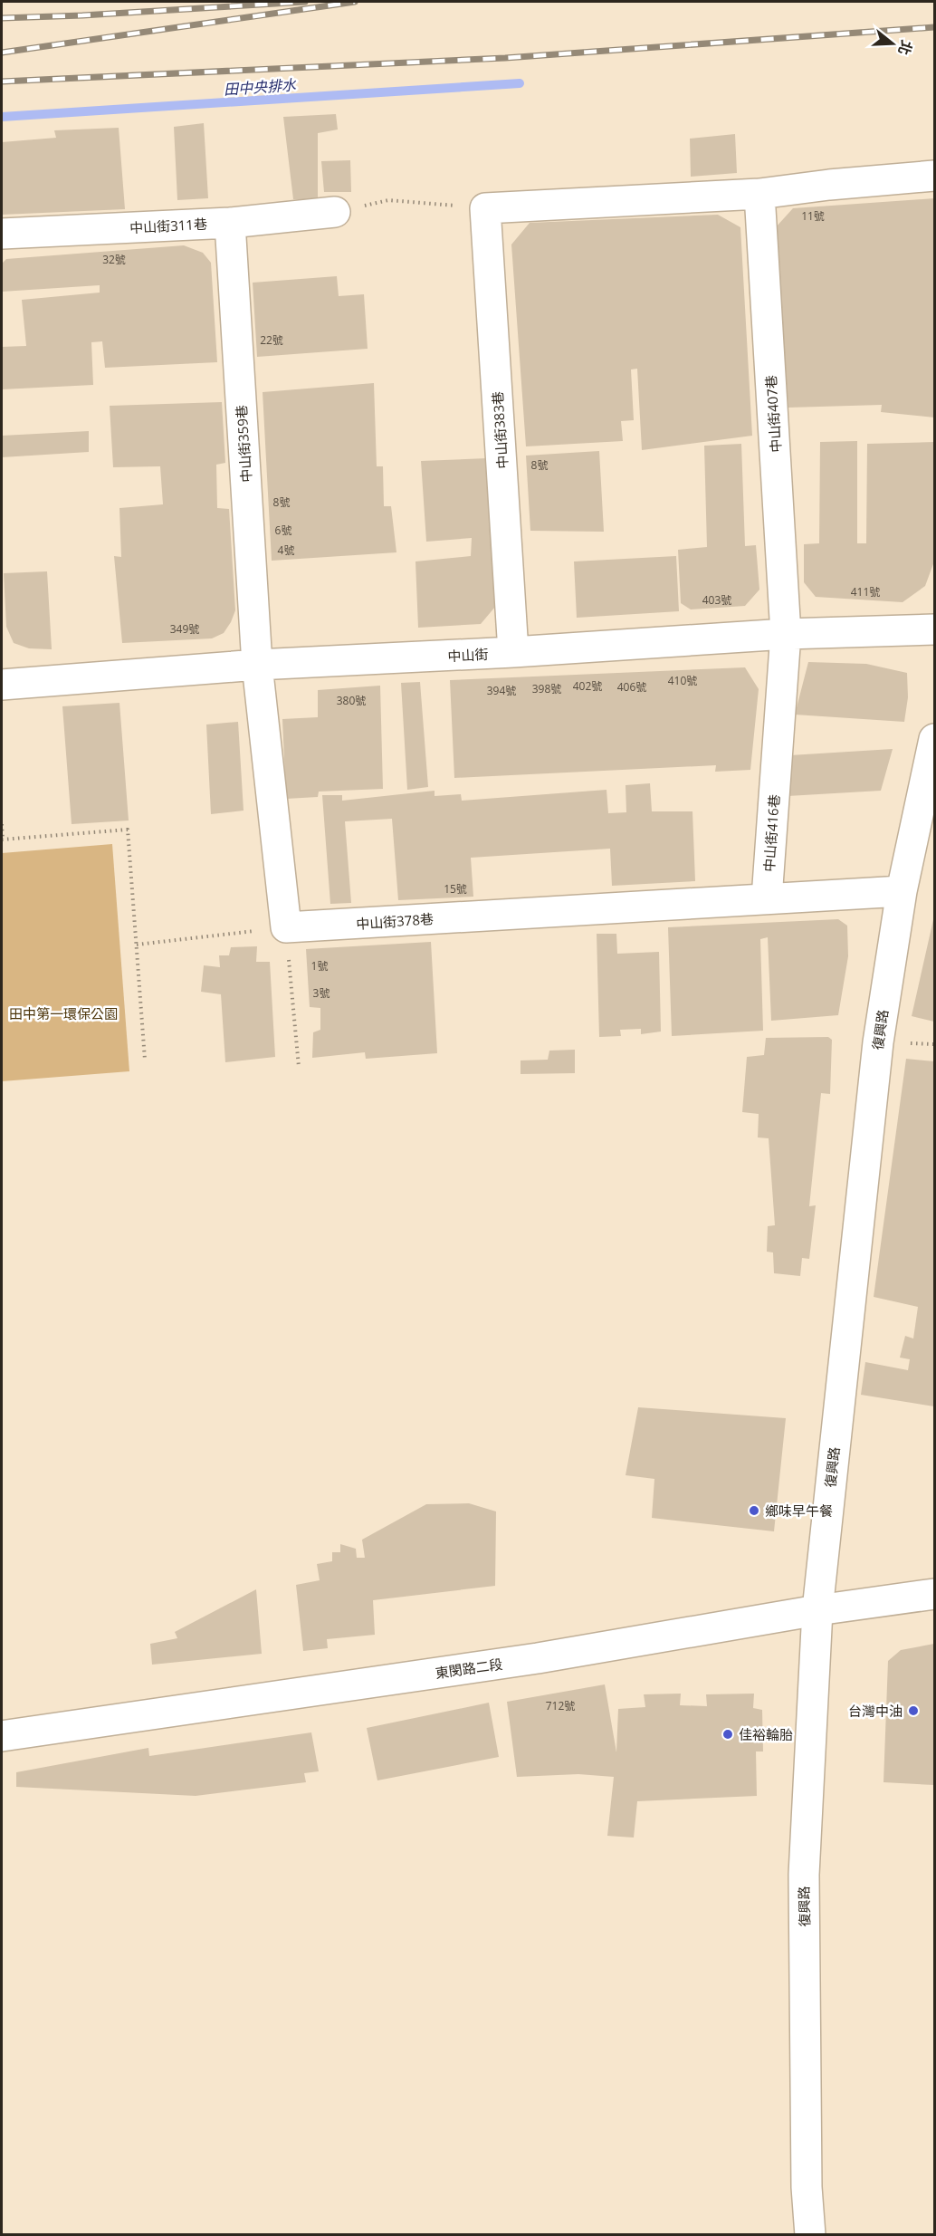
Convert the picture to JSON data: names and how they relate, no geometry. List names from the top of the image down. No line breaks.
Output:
{"streets":{"street":["中山街311巷","中山街407巷","中山街383巷","中山街359巷","中山街","中山街416巷","中山街378巷","復興路","東閔路二段"]},"crossings":[["中山街311巷","中山街359巷"],["中山街407巷","中山街"],["中山街407巷","中山街416巷"],["中山街383巷","中山街"],["中山街359巷","中山街"],["中山街","中山街416巷"],["中山街416巷","中山街378巷"],["復興路","東閔路二段"]],"water":["田中央排水"],"parks":["田中第一環保公園"],"places":["鄉味早午餐","台灣中油","佳裕輪胎"],"house_numbers":["11號","32號","22號","8號","8號","6號","4號","411號","403號","349號","410號","402號","406號","398號","394號","380號","15號","1號","3號","712號"],"north":"right"}
